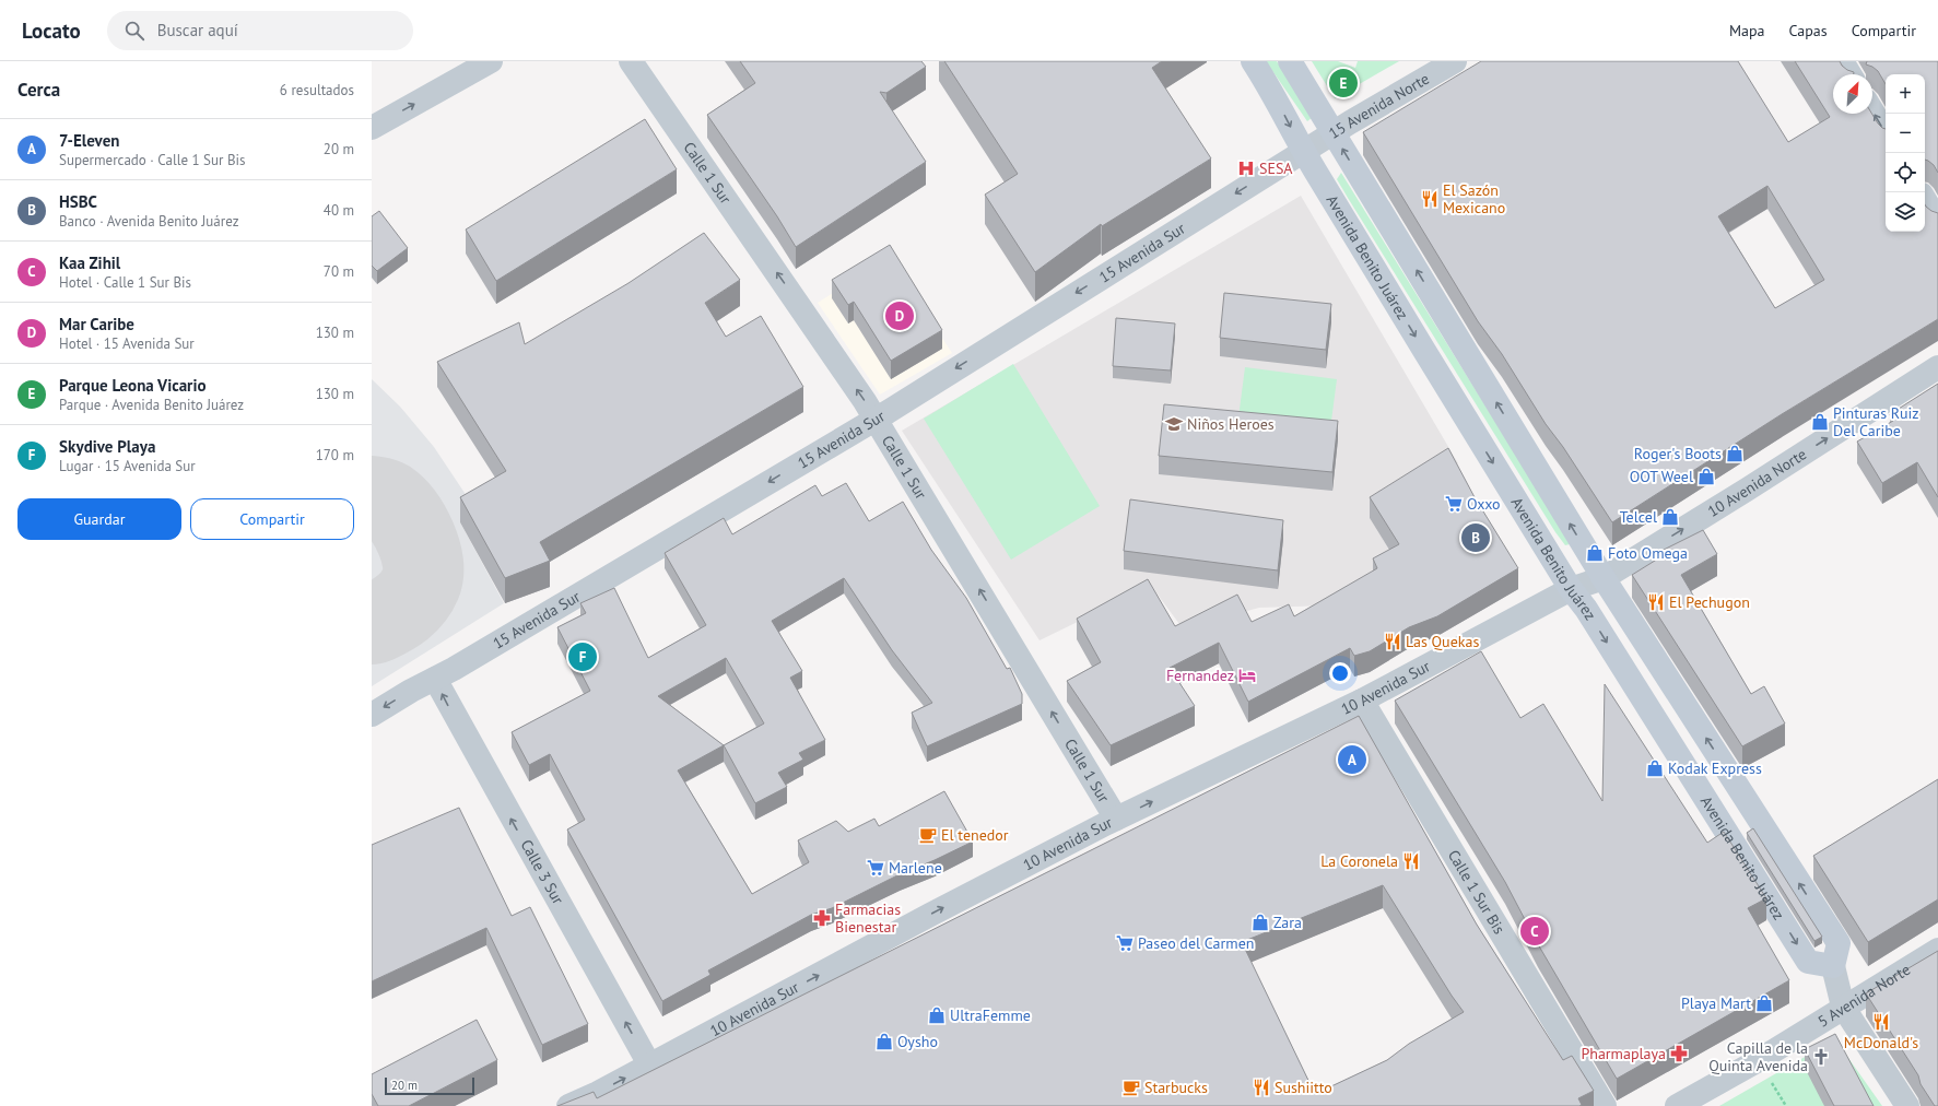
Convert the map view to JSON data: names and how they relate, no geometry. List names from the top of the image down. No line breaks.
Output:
{"streets":{"street":["15 Avenida Norte","Calle 1 Sur","15 Avenida Sur","Avenida Benito Juárez","10 Avenida Norte","10 Avenida Sur","Calle 3 Sur","Calle 1 Sur Bis","5 Avenida Norte"]},"crossings":[["15 Avenida Norte","15 Avenida Sur"],["15 Avenida Norte","Avenida Benito Juárez"],["Calle 1 Sur","15 Avenida Sur"],["Calle 1 Sur","10 Avenida Sur"],["15 Avenida Sur","Avenida Benito Juárez"],["15 Avenida Sur","Calle 3 Sur"],["Avenida Benito Juárez","10 Avenida Norte"],["Avenida Benito Juárez","10 Avenida Sur"],["Avenida Benito Juárez","5 Avenida Norte"],["10 Avenida Norte","10 Avenida Sur"],["10 Avenida Sur","Calle 3 Sur"],["10 Avenida Sur","Calle 1 Sur Bis"]],"one_way":["Calle 1 Sur","15 Avenida Sur","10 Avenida Norte","10 Avenida Sur","Calle 3 Sur"],"places":{"hospital":["SESA"],"restaurant":["El Sazón Mexicano","El Pechugon","Las Quekas","La Coronela","McDonald's","Sushiitto"],"shop":["Pinturas Ruiz Del Caribe","Roger's Boots","OOT Weel","Telcel","Foto Omega","Kodak Express","Zara","Playa Mart","UltraFemme","Oysho"],"school or university":["Niños Heroes"],"supermarket":["Oxxo","Marlene","Paseo del Carmen"],"hotel":["Fernandez"],"cafe":["El tenedor","Starbucks"],"pharmacy":["Farmacias Bienestar","Pharmaplaya"],"church":["Capilla de la Quinta Avenida"]},"scale_bar":"20 m","north":"top right","page":{"header":"Locato","search":"Buscar aquí","nav":["Mapa","Capas","Compartir"],"heading":["Cerca","6 resultados"],"pins":["E","D","B","F","A","C"],"map_buttons":["+","−"],"list":[{"mark":"A","name":"7-Eleven","note":"Supermercado · Calle 1 Sur Bis","value":"20 m"},{"mark":"B","name":"HSBC","note":"Banco · Avenida Benito Juárez","value":"40 m"},{"mark":"C","name":"Kaa Zihil","note":"Hotel · Calle 1 Sur Bis","value":"70 m"},{"mark":"D","name":"Mar Caribe","note":"Hotel · 15 Avenida Sur","value":"130 m"},{"mark":"E","name":"Parque Leona Vicario","note":"Parque · Avenida Benito Juárez","value":"130 m"},{"mark":"F","name":"Skydive Playa","note":"Lugar · 15 Avenida Sur","value":"170 m"}],"buttons":["Guardar","Compartir"],"scale":"20 m"}}
